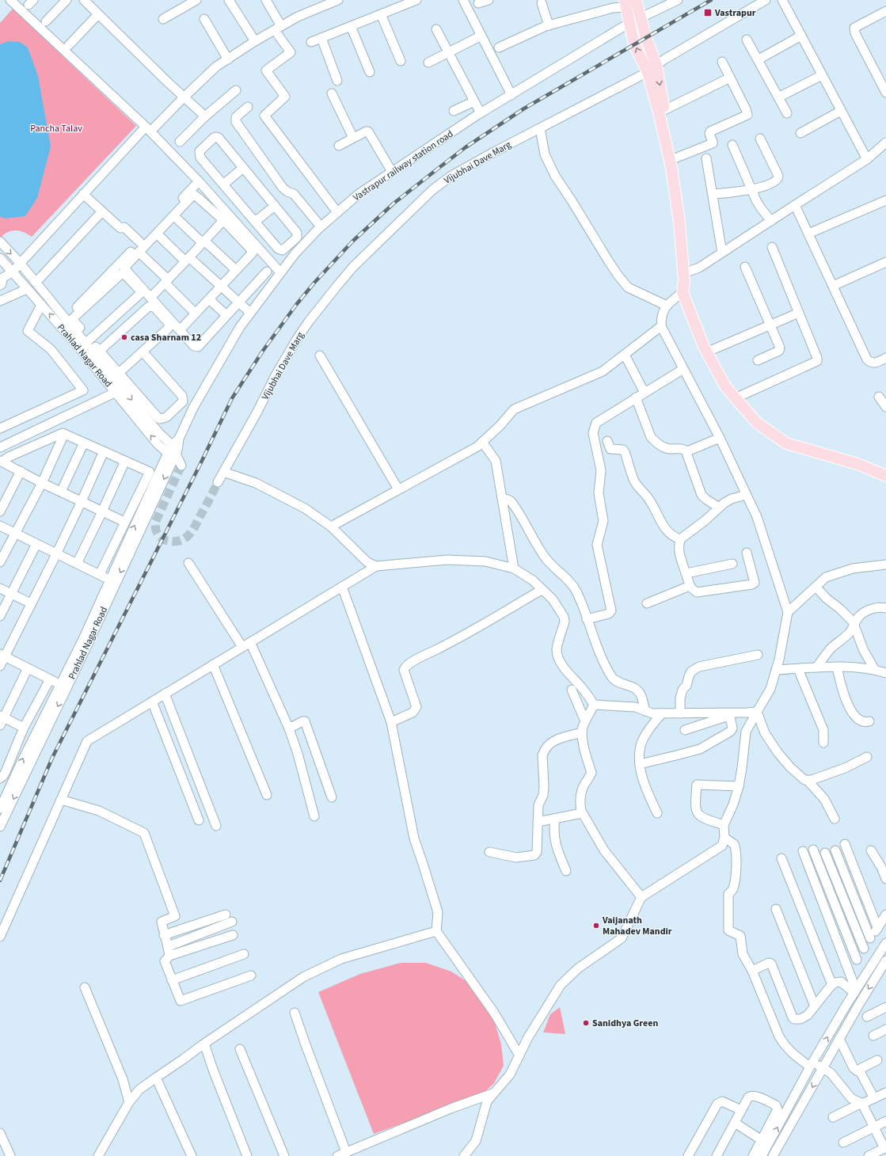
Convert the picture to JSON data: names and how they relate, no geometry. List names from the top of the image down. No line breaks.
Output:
{"streets":{"street":["Vijubhai Dave Marg","Vastrapur railway station road","Prahlad Nagar Road"]},"crossings":[["Vastrapur railway station road","Prahlad Nagar Road"]],"parks":["Pancha Talav"],"places":{"transit":["Vastrapur"],"other":["casa Sharnam 12","Vaijanath Mahadev Mandir","Sanidhya Green"]}}
